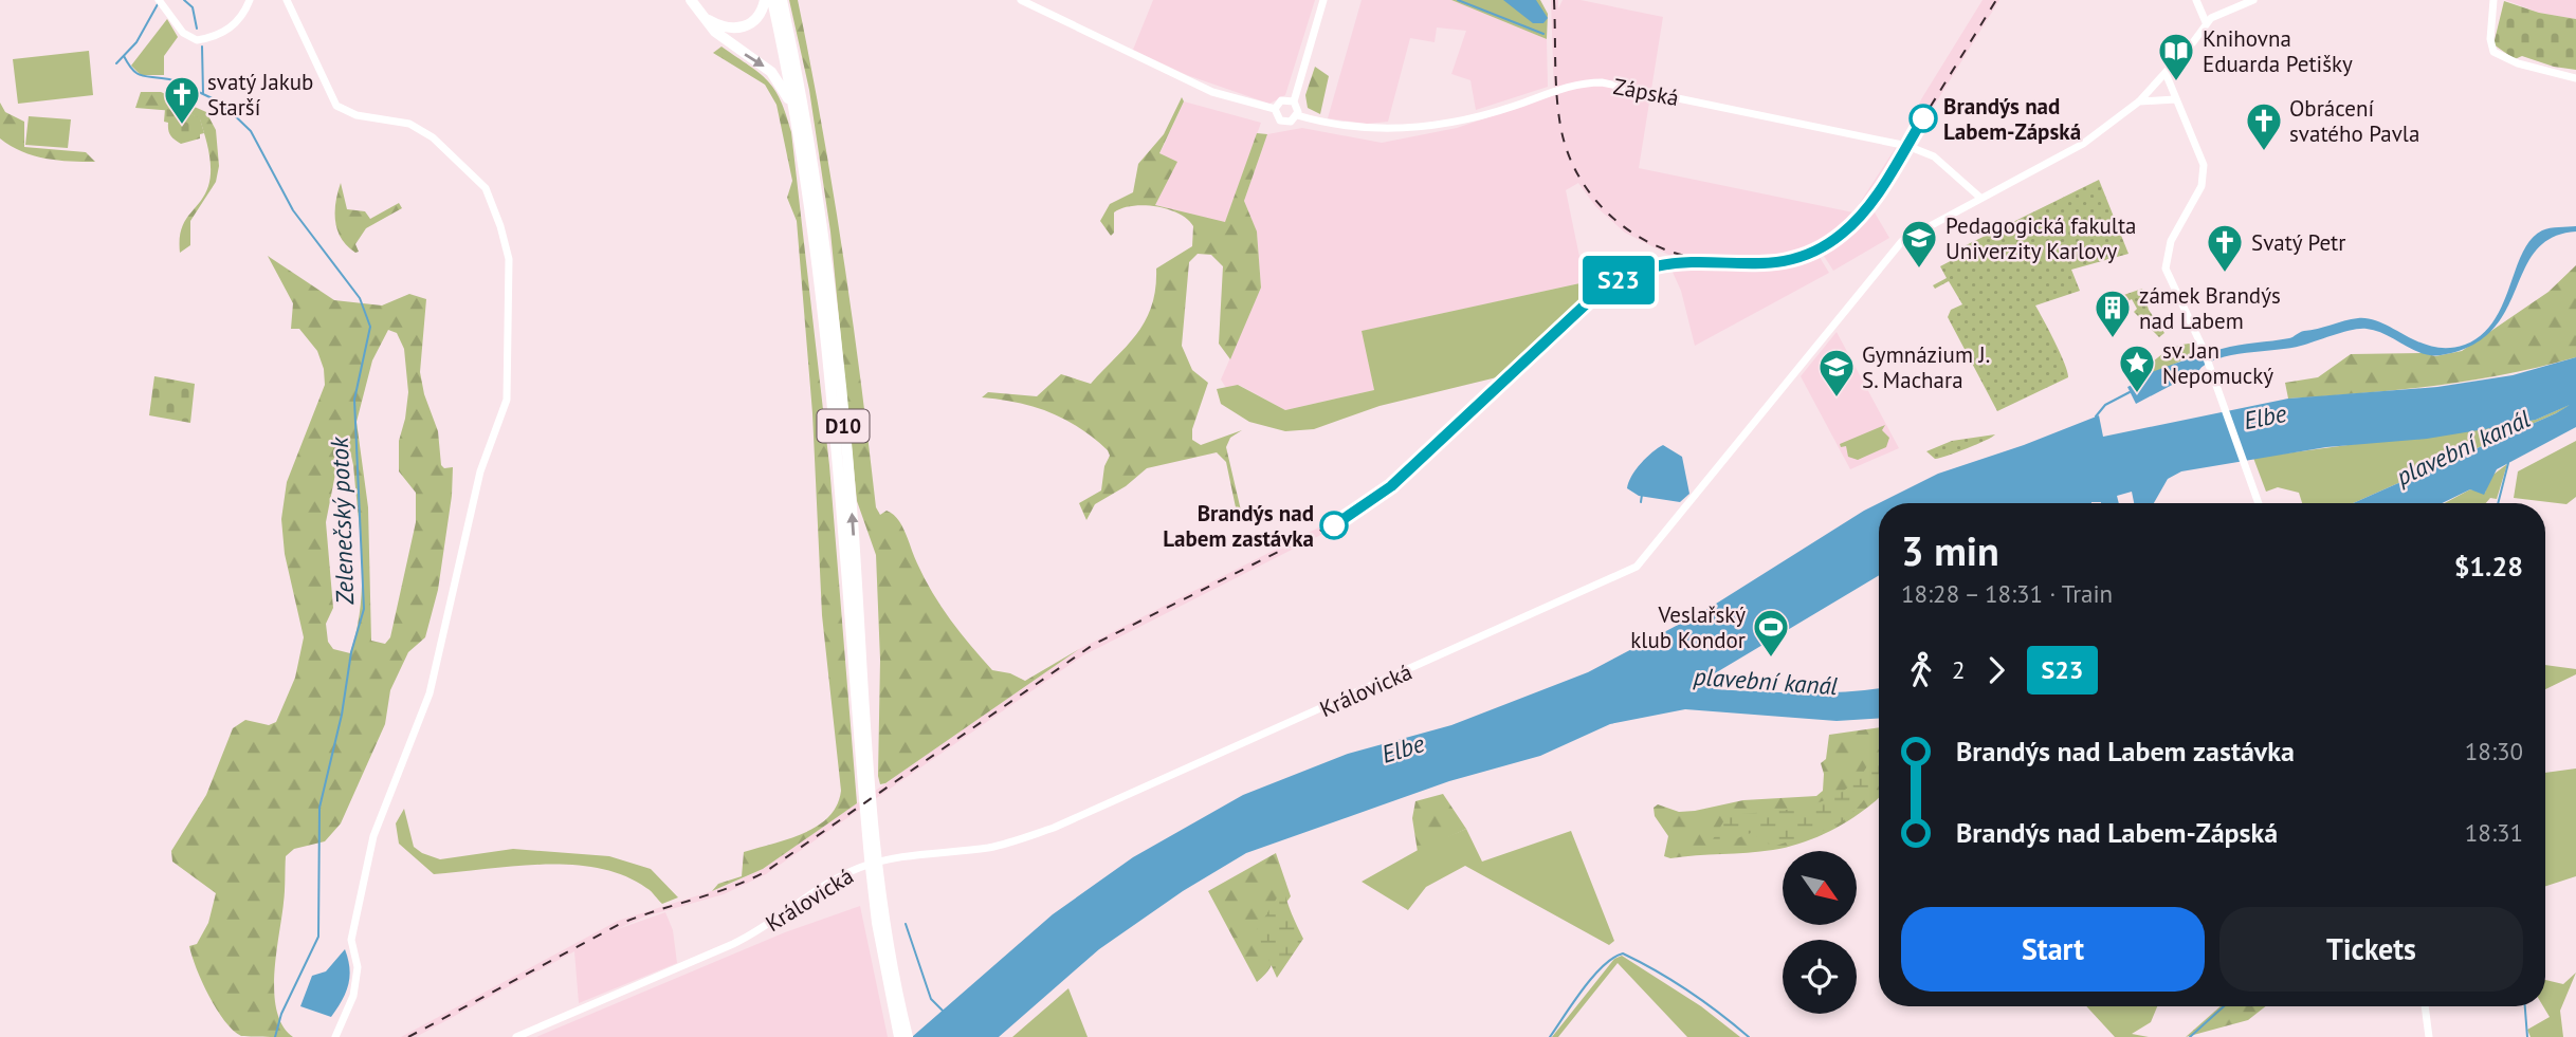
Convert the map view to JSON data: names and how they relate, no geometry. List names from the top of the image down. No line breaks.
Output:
{"streets":{"highway":["D10"],"main road":["Zápská","Královická"]},"crossings":[["Zápská","Královická"]],"water":["Elbe","plavební kanál","Zelenečský potok"],"places":{"library":["Knihovna Eduarda Petišky"],"other":["Brandýs nad Labem-Zápská","Brandýs nad Labem zastávka"],"church":["svatý Jakub Starší","Obrácení svatého Pavla","Svatý Petr"],"school or university":["Pedagogická fakulta Univerzity Karlovy","Gymnázium J. S. Machara"],"building":["zámek Brandýs nad Labem"],"place":["sv. Jan Nepomucký"],"sports":["Veslařský klub Kondor"]},"north":"bottom right","page":{"on_map":"S23","heading":["3 min","18:28 – 18:31 · Train","$1.28"],"legs":["2","S23"],"list":[{"name":"Brandýs nad Labem zastávka","value":"18:30"},{"name":"Brandýs nad Labem-Zápská","value":"18:31"}],"buttons":["Start","Tickets"]}}
